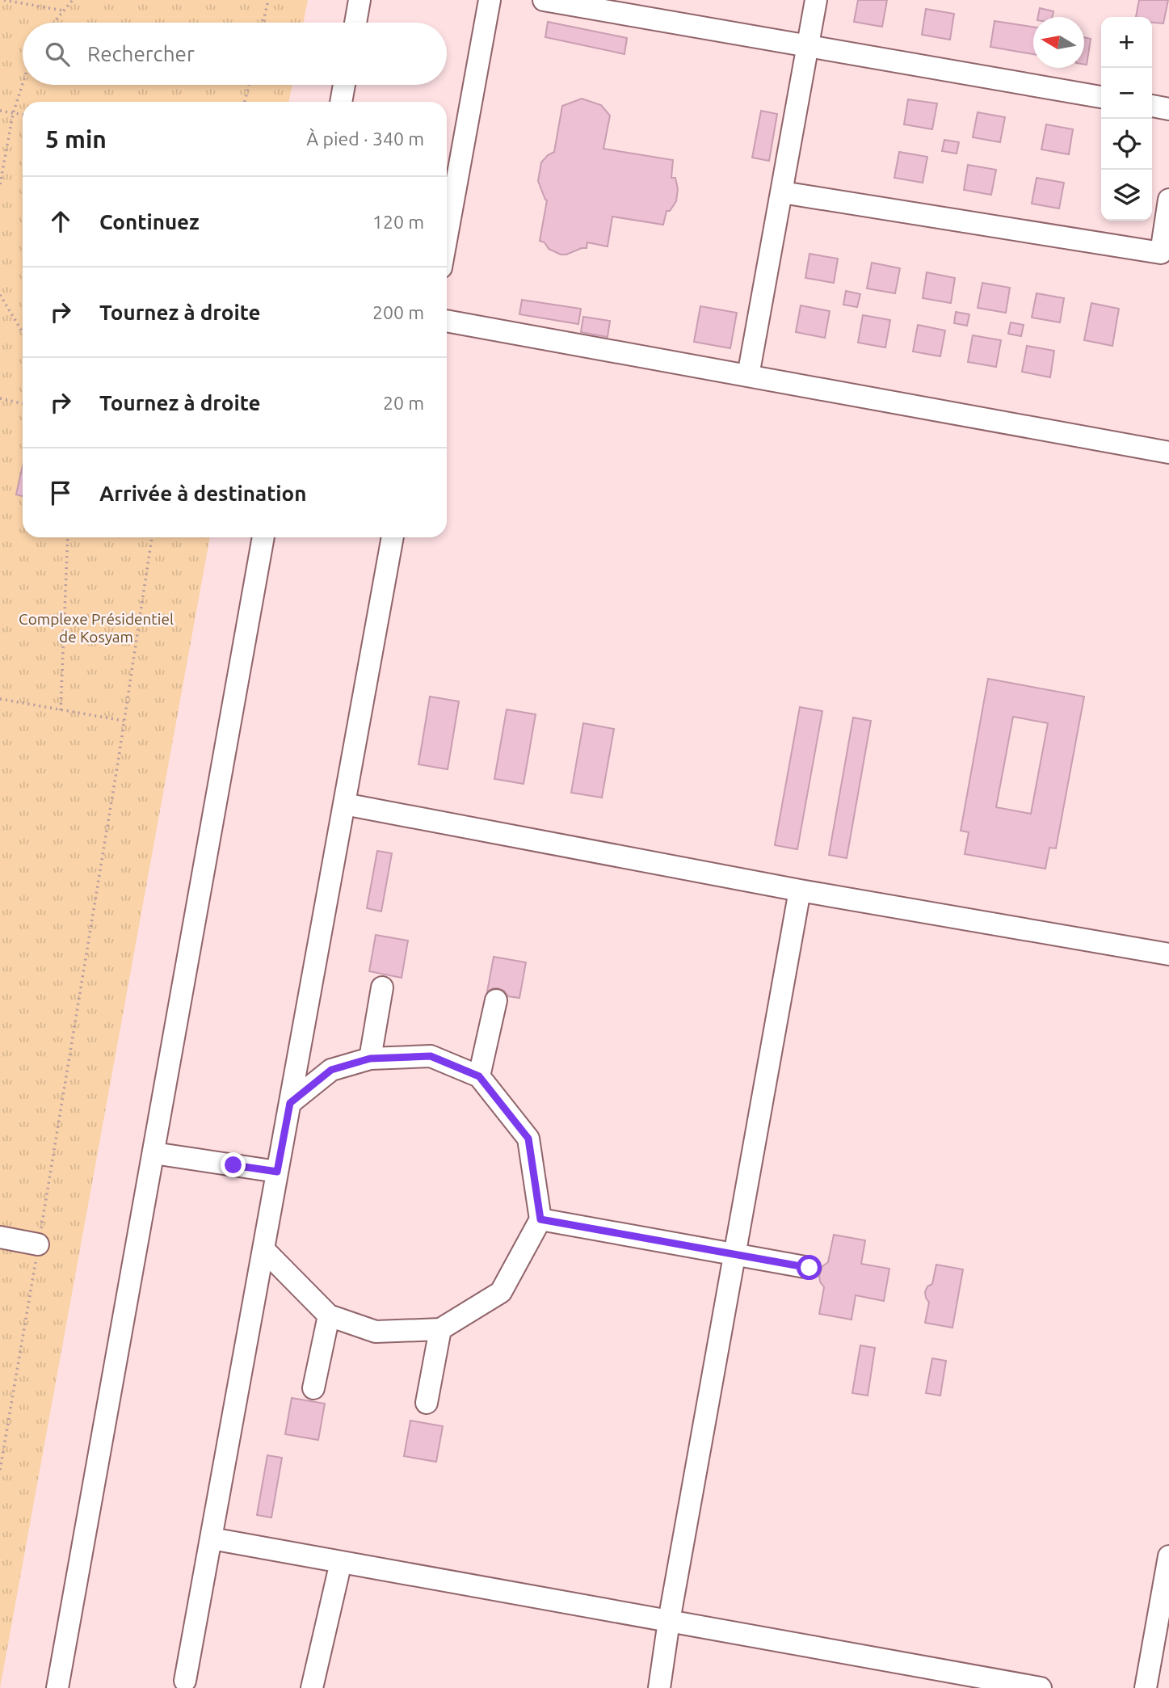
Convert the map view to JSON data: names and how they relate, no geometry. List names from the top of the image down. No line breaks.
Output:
{"parks":["Complexe Présidentiel de Kosyam"],"north":"left","page":{"map_buttons":["+","−"],"search":"Rechercher","heading":["5 min","À pied · 340 m"],"list":[["Continuez","120 m"],["Tournez à droite","200 m"],["Tournez à droite","20 m"],"Arrivée à destination"]}}
